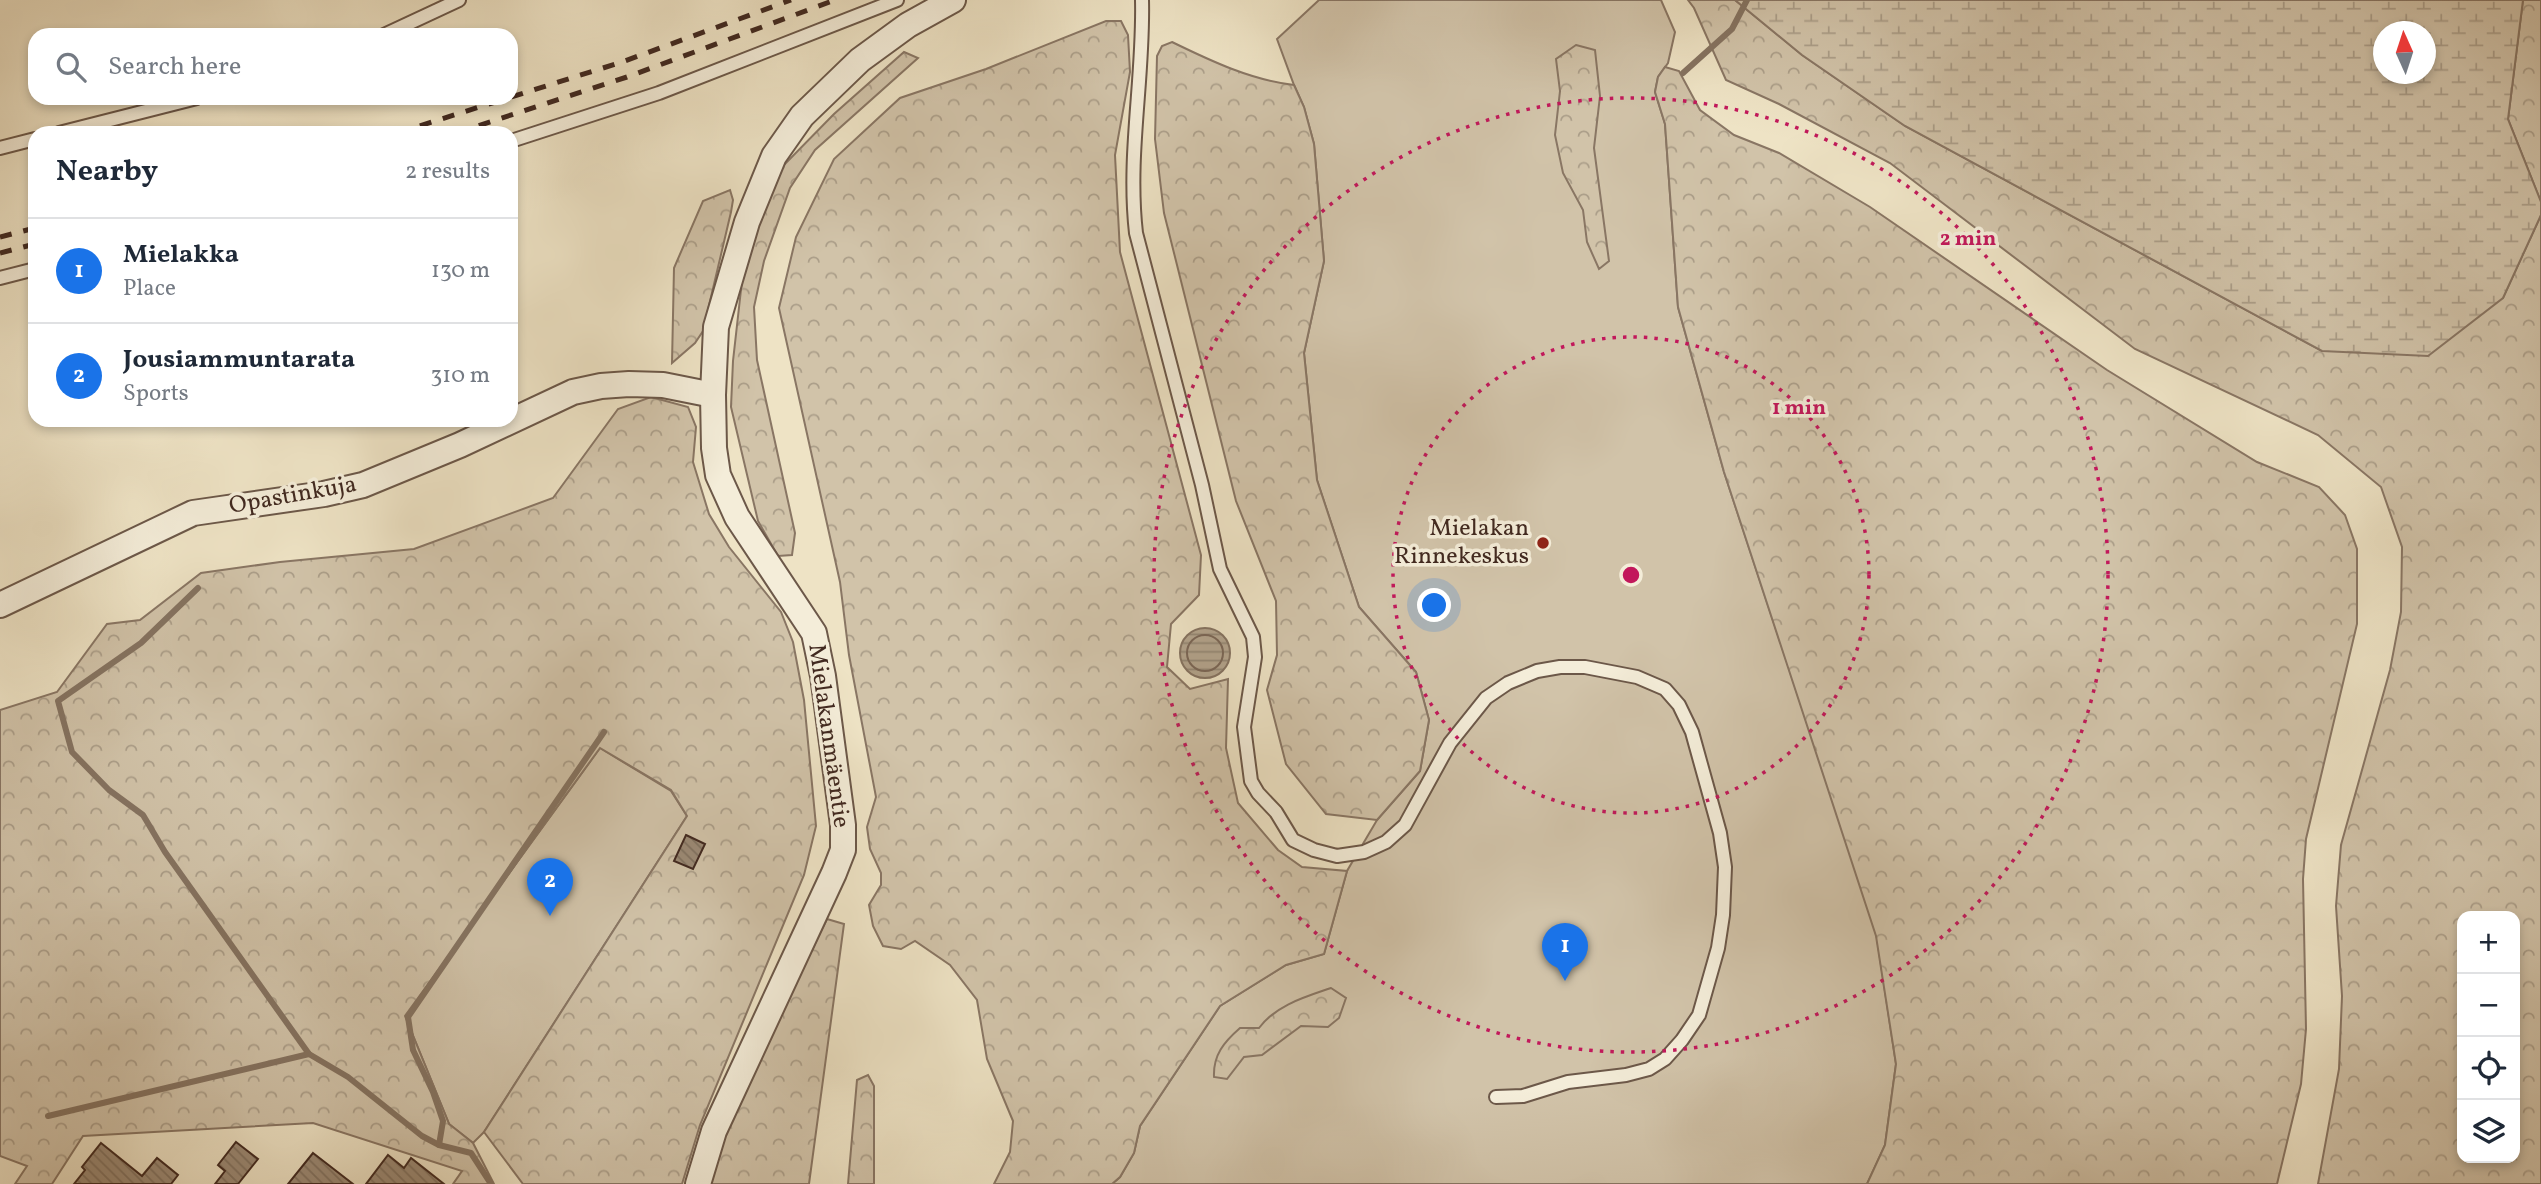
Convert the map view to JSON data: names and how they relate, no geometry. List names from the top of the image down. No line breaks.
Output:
{"streets":{"street":["Opastinkuja","Mielakanmäentie"]},"crossings":[["Opastinkuja","Mielakanmäentie"]],"places":["Mielakan Rinnekeskus"],"north":"top","page":{"search":"Search here","heading":["Nearby","2 results"],"list":[{"mark":"1","name":"Mielakka","note":"Place","value":"130 m"},{"mark":"2","name":"Jousiammuntarata","note":"Sports","value":"310 m"}],"pins":["2","1"],"map_buttons":["+","−"]},"rings":["2 min","1 min"]}
